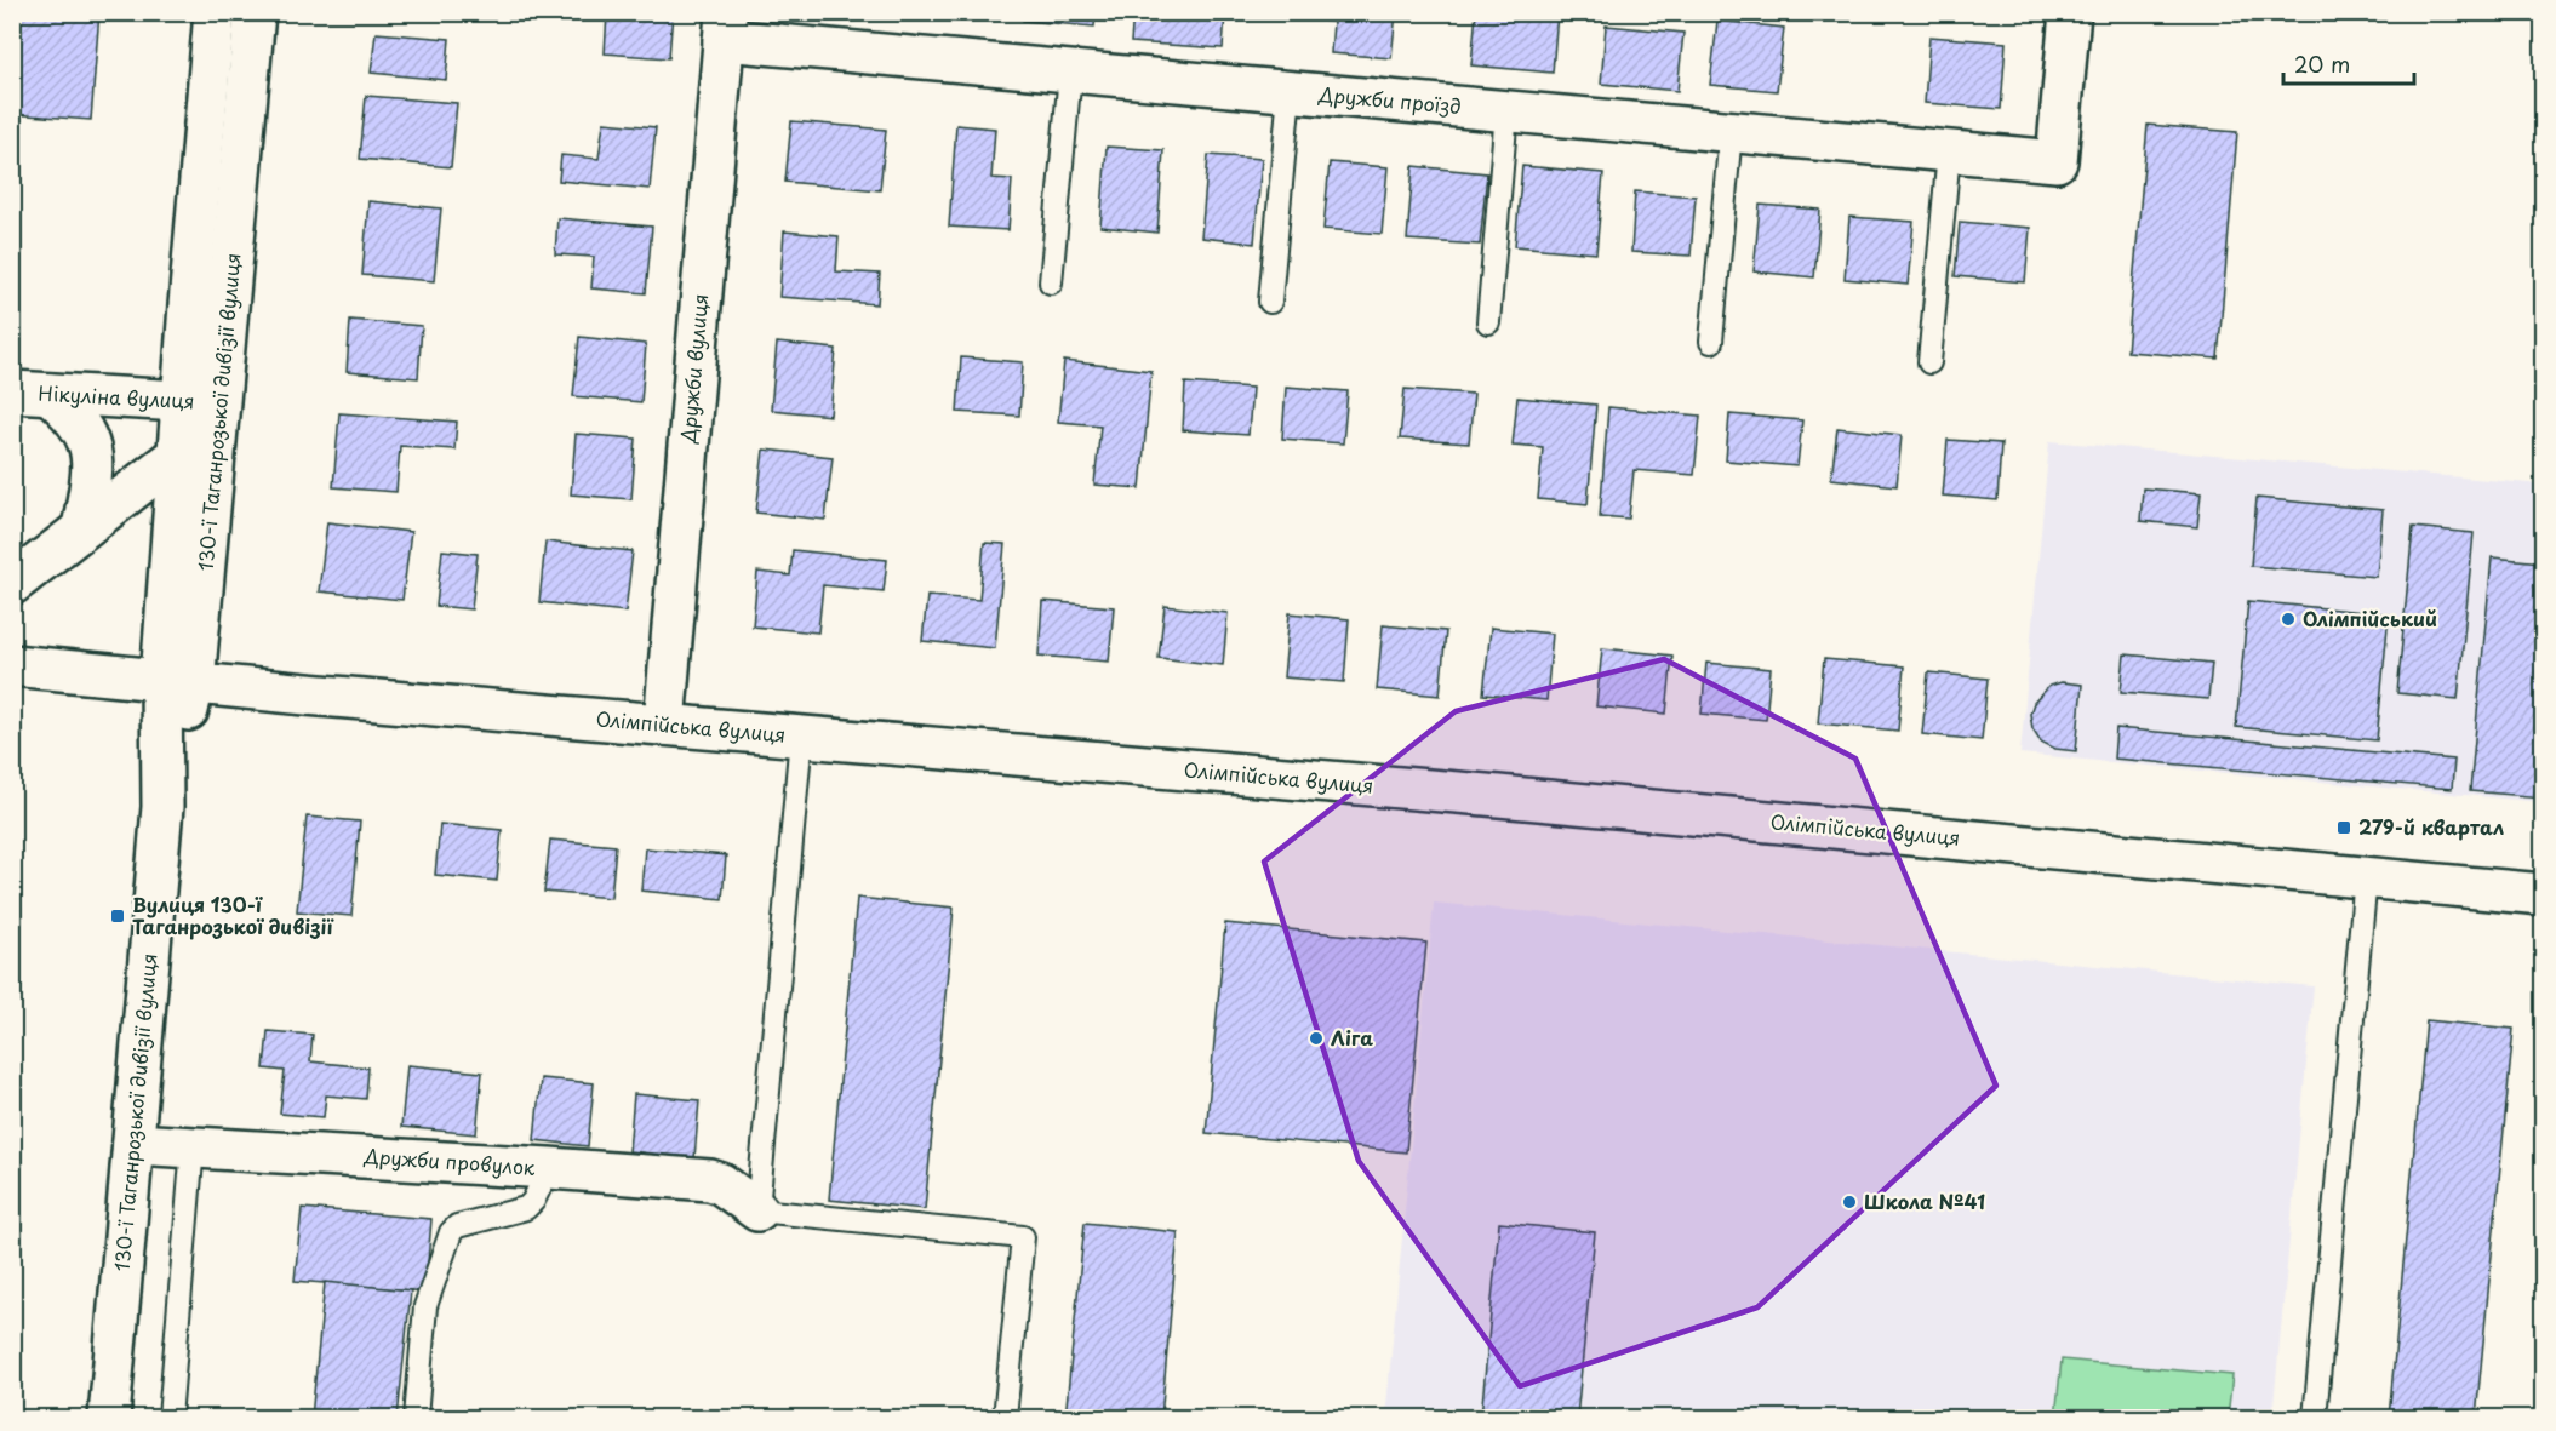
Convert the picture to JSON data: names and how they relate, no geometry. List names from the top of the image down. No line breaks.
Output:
{"streets":{"street":["Дружби проїзд","Дружби вулиця","Нікуліна вулиця","130-ї Таганрозької дивізії вулиця","Олімпійська вулиця","Дружби провулок"]},"crossings":[["Дружби проїзд","Дружби вулиця"],["Дружби вулиця","Олімпійська вулиця"],["Нікуліна вулиця","130-ї Таганрозької дивізії вулиця"],["130-ї Таганрозької дивізії вулиця","Олімпійська вулиця"],["130-ї Таганрозької дивізії вулиця","Дружби провулок"]],"places":{"other":["Олімпійський","Ліга","Школа №41"],"transit":["279-й квартал","Вулиця 130-ї Таганрозької дивізії"]},"scale_bar":"20 m"}
